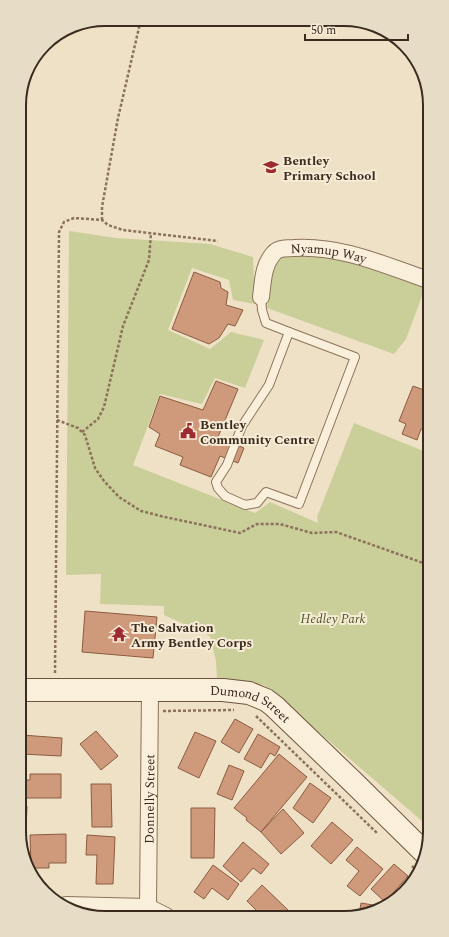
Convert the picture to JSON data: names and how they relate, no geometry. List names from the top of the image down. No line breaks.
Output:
{"streets":{"street":["Nyamup Way","Dumond Street","Donnelly Street"]},"crossings":[["Dumond Street","Donnelly Street"]],"parks":["Hedley Park"],"places":{"school or university":["Bentley Primary School"],"public building":["Bentley Community Centre"],"temple":["The Salvation Army Bentley Corps"]},"scale_bar":"50 m"}
